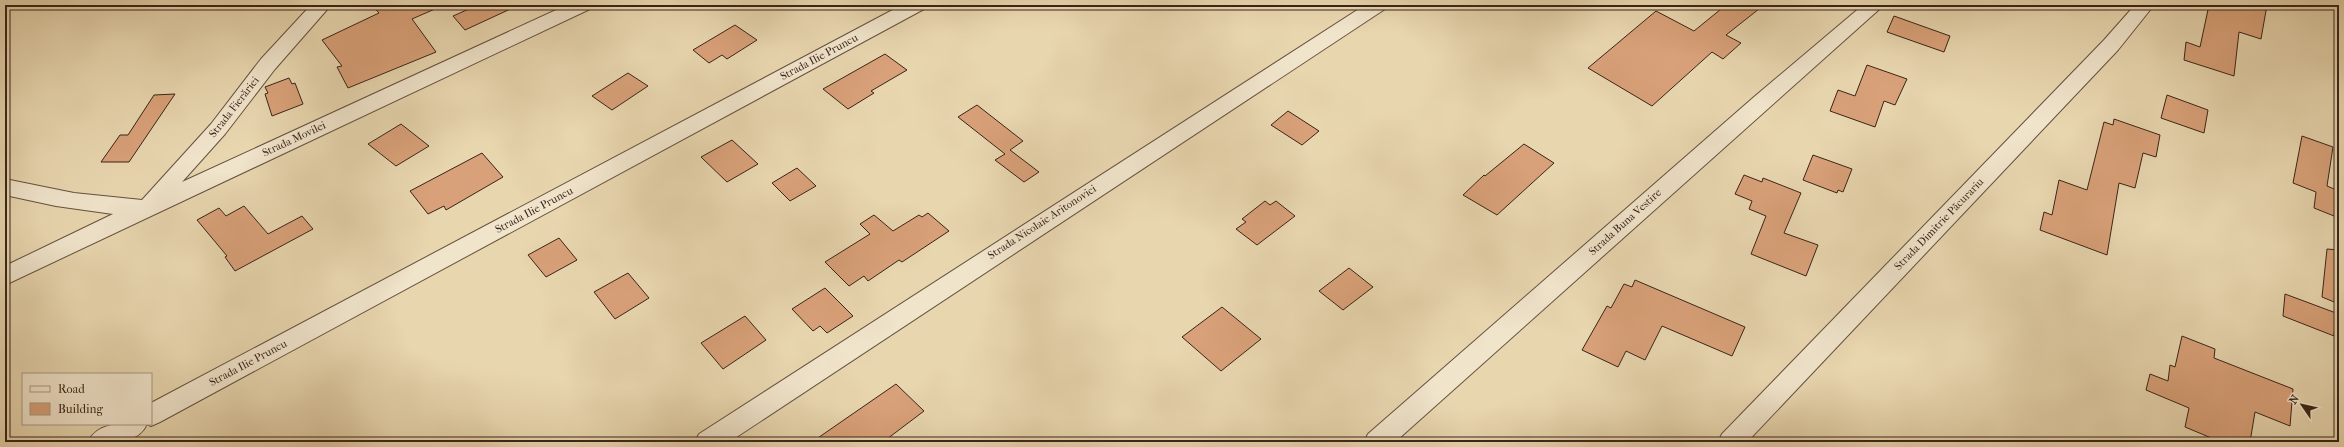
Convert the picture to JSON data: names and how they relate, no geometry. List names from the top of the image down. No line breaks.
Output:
{"streets":{"street":["Strada Ilie Pruncu","Strada Fierăriei","Strada Movilei","Strada Nicolaie Aritonovici","Strada Buna Vestire","Strada Dimitrie Păcurariu"]},"crossings":[["Strada Fierăriei","Strada Movilei"]],"legend":["Road","Building"],"north":"top left"}
